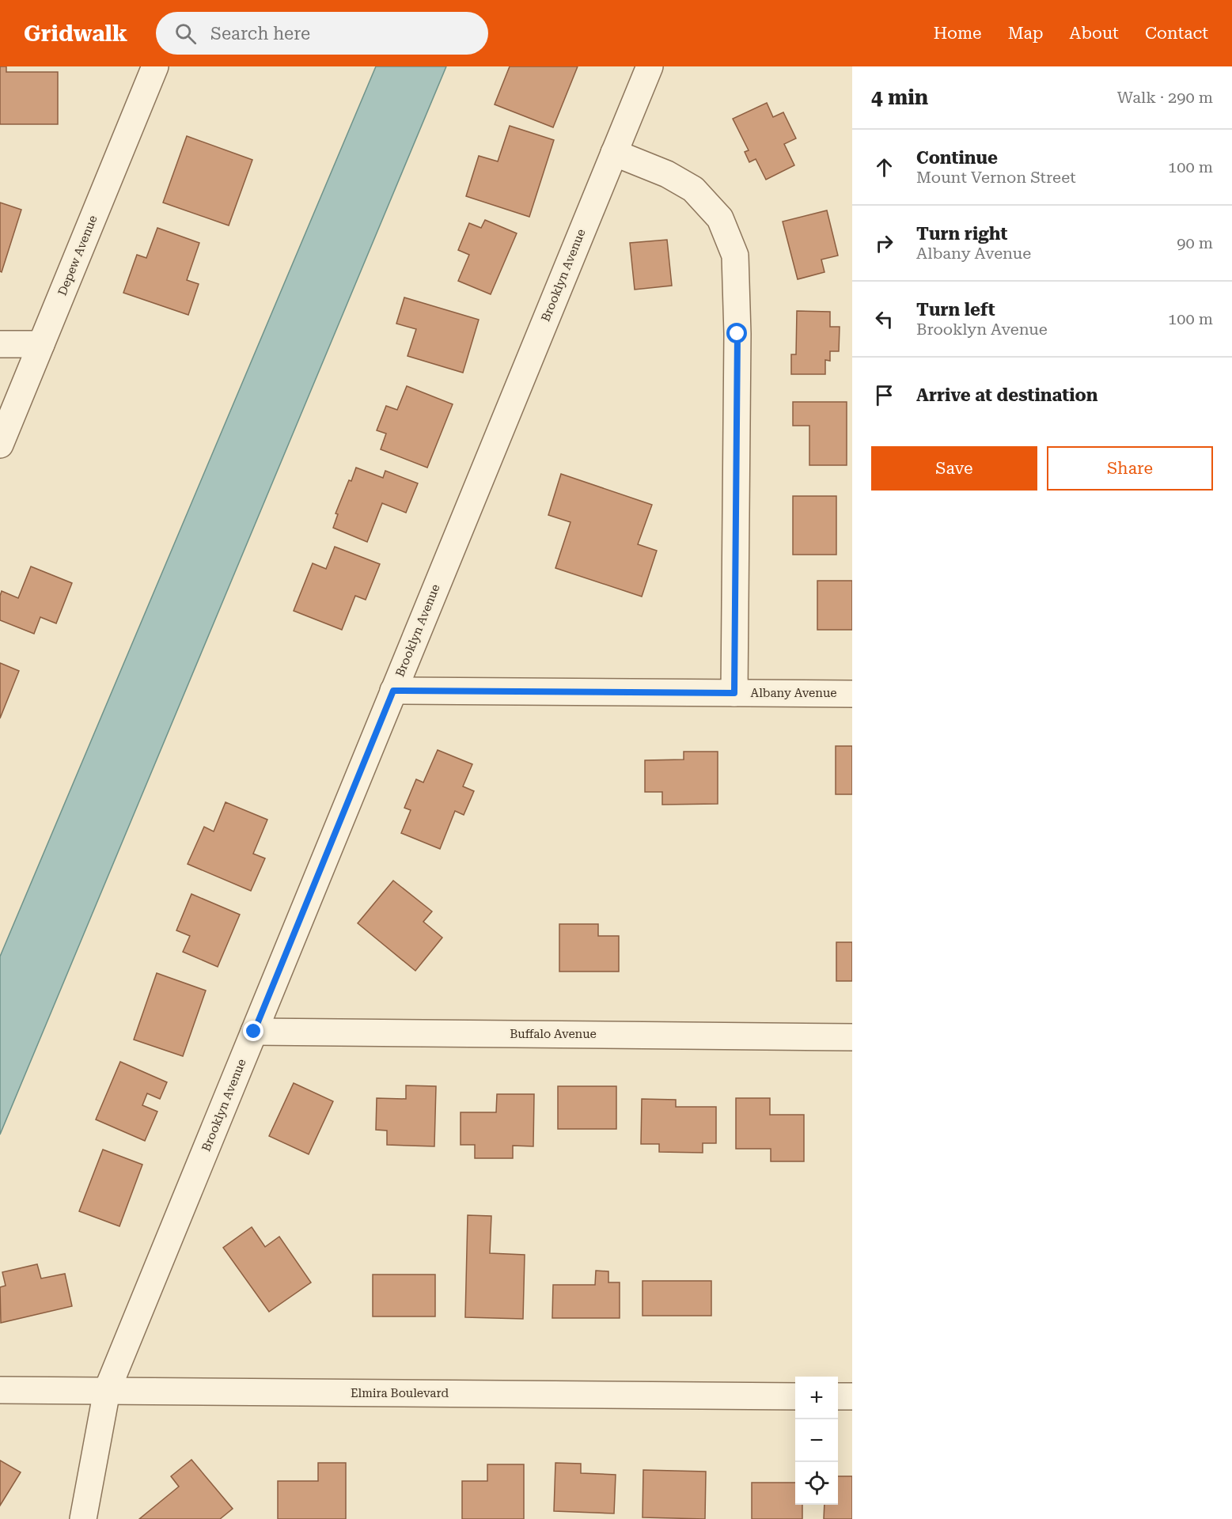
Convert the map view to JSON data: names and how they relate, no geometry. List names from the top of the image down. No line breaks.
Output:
{"streets":{"street":["Depew Avenue","Brooklyn Avenue","Albany Avenue","Buffalo Avenue","Elmira Boulevard"]},"crossings":[["Brooklyn Avenue","Albany Avenue"],["Brooklyn Avenue","Buffalo Avenue"],["Brooklyn Avenue","Elmira Boulevard"]],"page":{"header":"Gridwalk","search":"Search here","nav":["Home","Map","About","Contact"],"heading":["4 min","Walk · 290 m"],"list":[["Continue","Mount Vernon Street","100 m"],["Turn right","Albany Avenue","90 m"],["Turn left","Brooklyn Avenue","100 m"],"Arrive at destination"],"buttons":["Save","Share"],"map_buttons":["+","−"]}}
